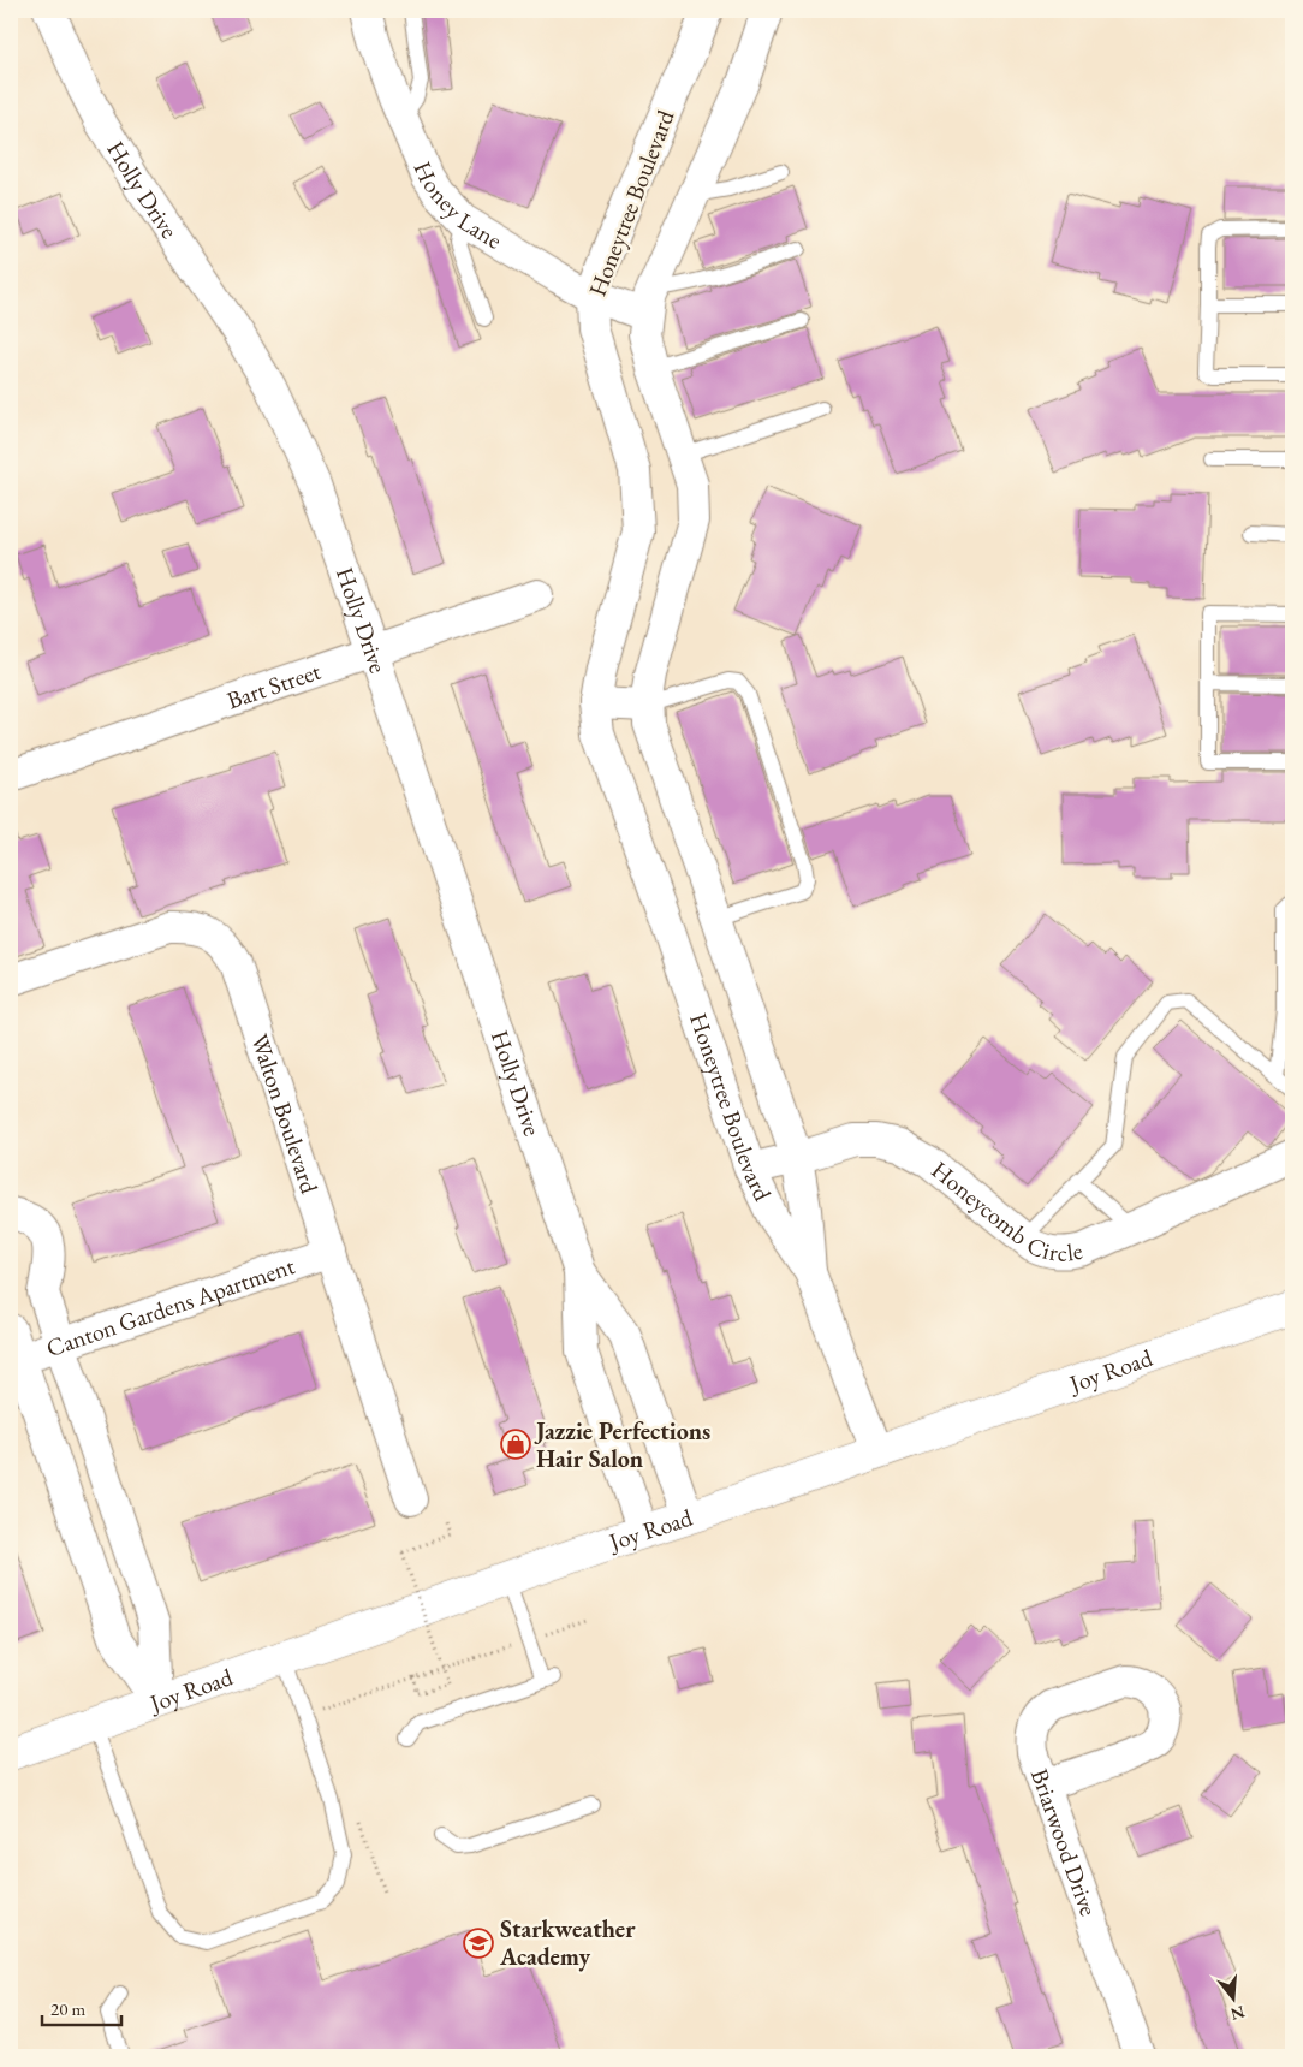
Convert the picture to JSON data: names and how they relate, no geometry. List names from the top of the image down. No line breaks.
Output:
{"streets":{"street":["Holly Drive","Honey Lane","Honeytree Boulevard","Bart Street","Walton Boulevard","Honeycomb Circle","Canton Gardens Apartment","Joy Road","Briarwood Drive"]},"crossings":[["Holly Drive","Bart Street"],["Holly Drive","Joy Road"],["Honey Lane","Honeytree Boulevard"],["Honeytree Boulevard","Honeycomb Circle"],["Honeytree Boulevard","Joy Road"],["Walton Boulevard","Canton Gardens Apartment"]],"places":{"shop":["Jazzie Perfections Hair Salon"],"school or university":["Starkweather Academy"]},"scale_bar":"20 m","north":"bottom"}
